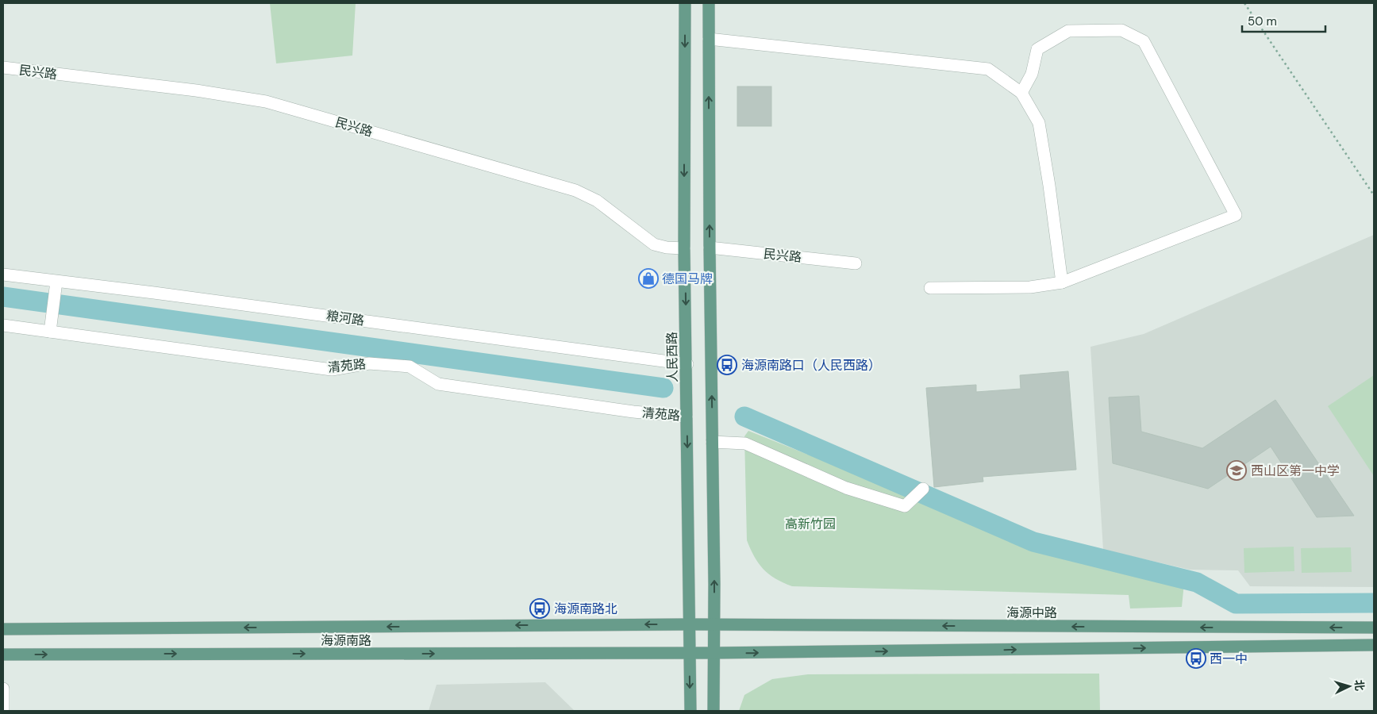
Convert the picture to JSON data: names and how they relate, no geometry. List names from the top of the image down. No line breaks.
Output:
{"streets":{"main road":["人民西路","海源中路","海源南路"],"street":["民兴路","粮河路","清苑路"]},"crossings":[["民兴路","人民西路"],["粮河路","人民西路"],["人民西路","清苑路"],["人民西路","海源中路"],["人民西路","海源南路"],["海源中路","海源南路"]],"parks":["高新竹园"],"places":{"shop":["德国马牌"],"bus stop":["海源南路口（人民西路）","海源南路北","西一中"],"school or university":["西山区第一中学"]},"scale_bar":"50 m","north":"right"}
